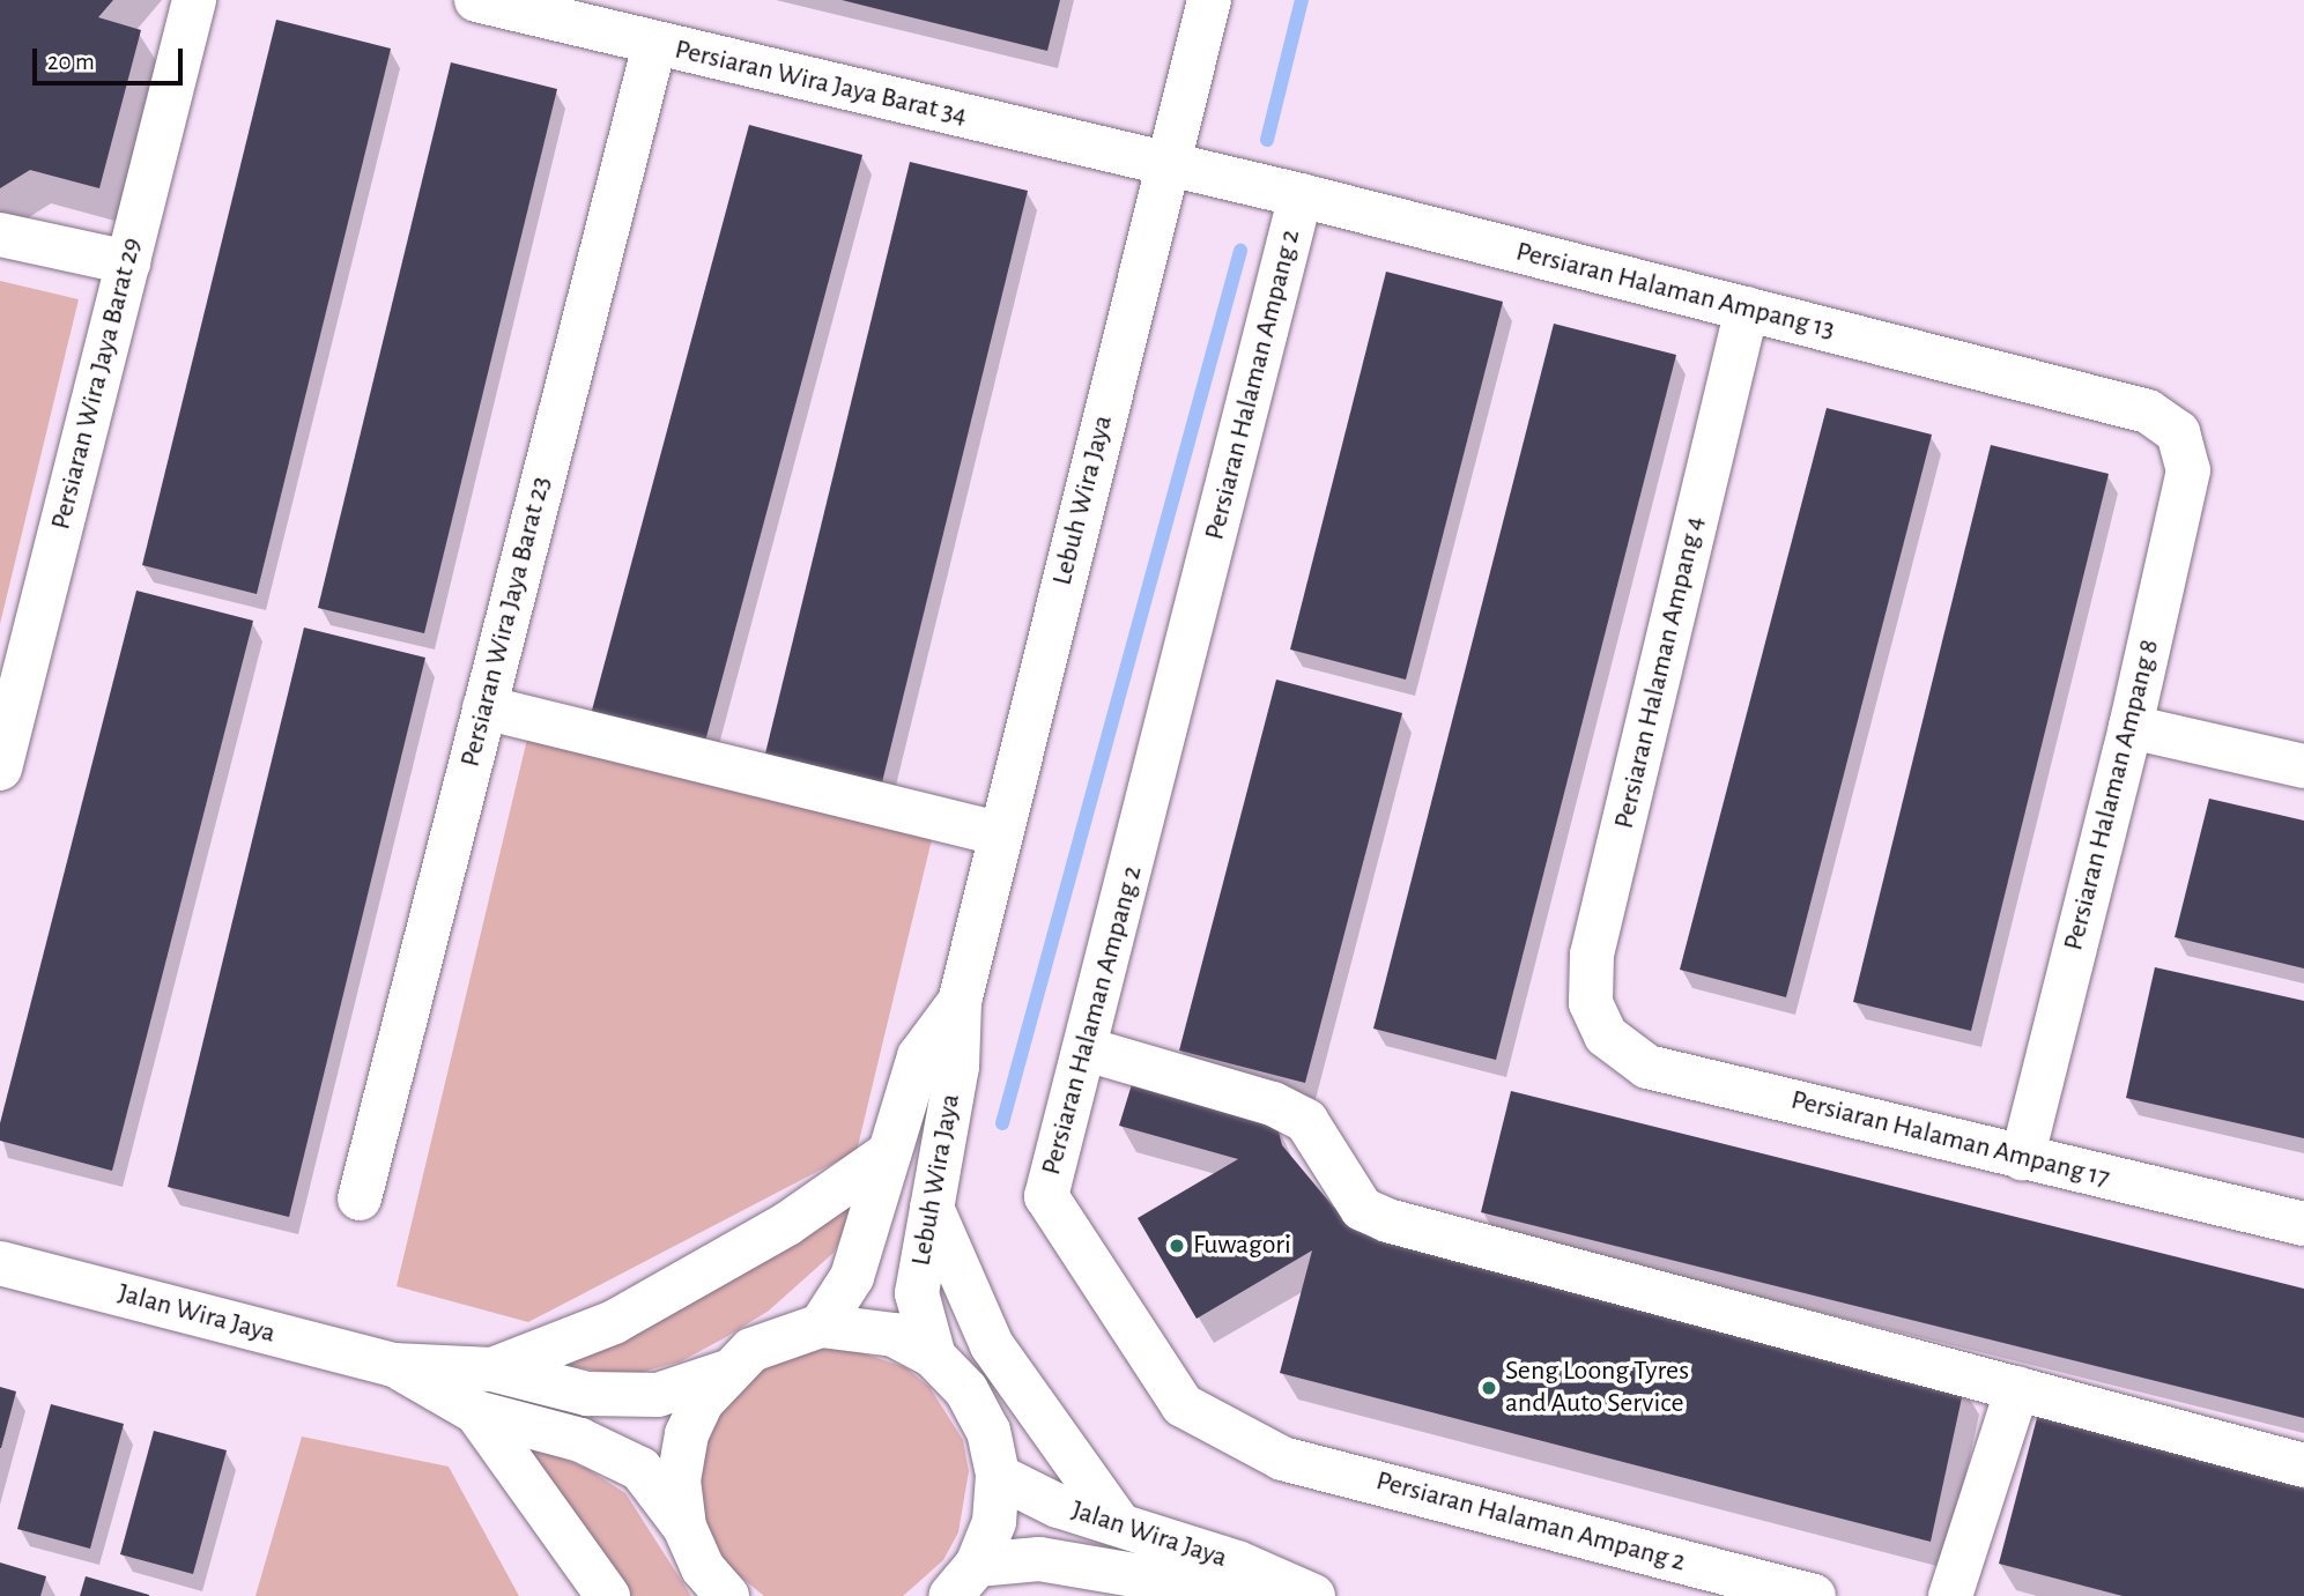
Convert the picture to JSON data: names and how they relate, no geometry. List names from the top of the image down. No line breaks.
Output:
{"streets":{"street":["Persiaran Wira Jaya Barat 34","Persiaran Halaman Ampang 13","Persiaran Wira Jaya Barat 29","Persiaran Halaman Ampang 2","Lebuh Wira Jaya","Persiaran Wira Jaya Barat 23","Persiaran Halaman Ampang 4","Persiaran Halaman Ampang 8","Persiaran Halaman Ampang 17","Jalan Wira Jaya"]},"crossings":[["Persiaran Wira Jaya Barat 34","Persiaran Halaman Ampang 13"],["Persiaran Wira Jaya Barat 34","Lebuh Wira Jaya"],["Persiaran Wira Jaya Barat 34","Persiaran Wira Jaya Barat 23"],["Persiaran Halaman Ampang 13","Persiaran Halaman Ampang 2"],["Persiaran Halaman Ampang 13","Lebuh Wira Jaya"],["Persiaran Halaman Ampang 13","Persiaran Halaman Ampang 4"],["Persiaran Halaman Ampang 13","Persiaran Halaman Ampang 8"],["Persiaran Halaman Ampang 4","Persiaran Halaman Ampang 17"],["Persiaran Halaman Ampang 8","Persiaran Halaman Ampang 17"]],"places":["Fuwagori","Seng Loong Tyres and Auto Service"],"scale_bar":"20 m"}
